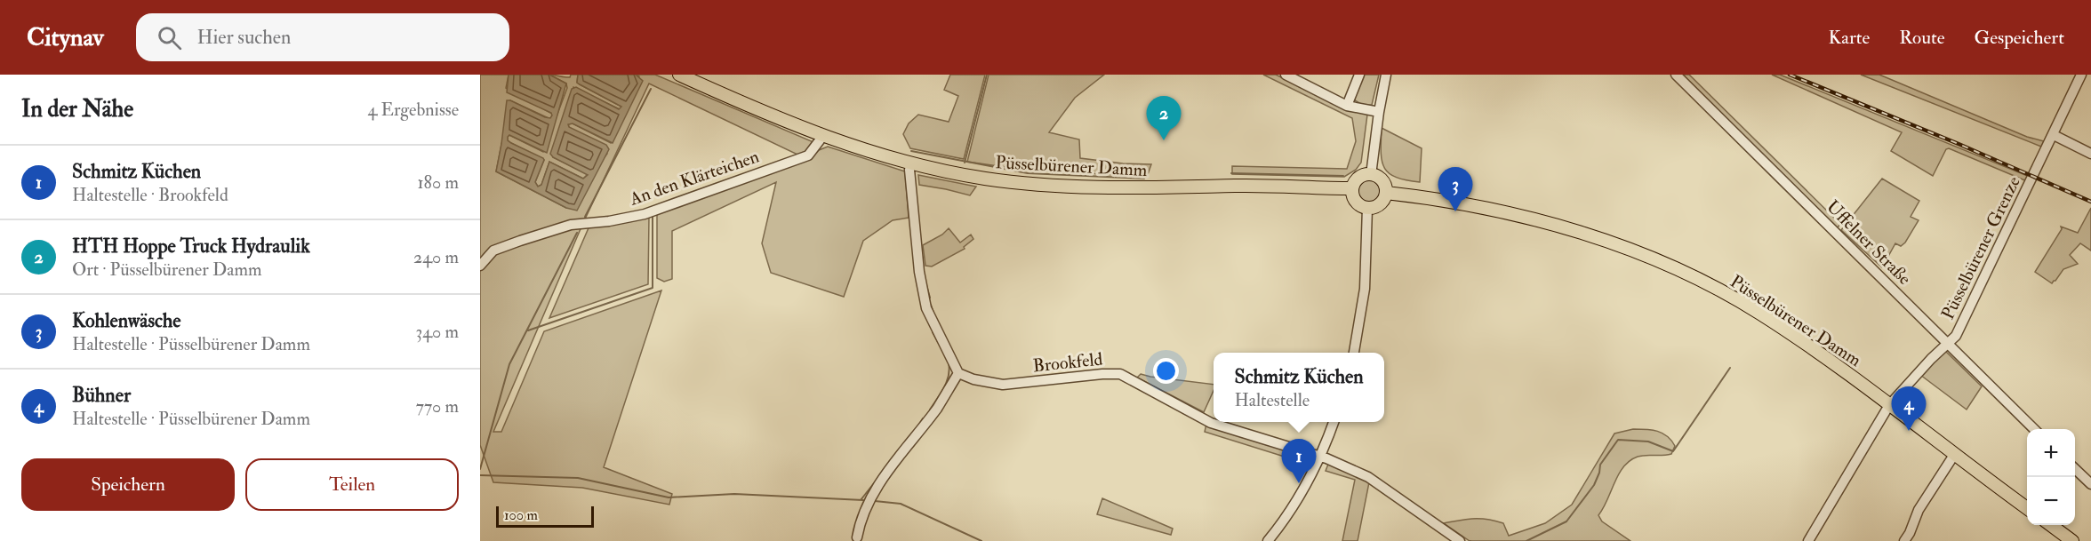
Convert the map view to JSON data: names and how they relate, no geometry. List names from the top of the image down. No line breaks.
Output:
{"streets":{"main road":["Püsselbürener Damm"],"street":["An den Klärteichen","Uffelner Straße","Püsselbürener Grenze","Brookfeld"]},"crossings":[["Püsselbürener Damm","An den Klärteichen"],["Püsselbürener Damm","Püsselbürener Grenze"],["Uffelner Straße","Püsselbürener Grenze"]],"scale_bar":"100 m","page":{"header":"Citynav","search":"Hier suchen","nav":["Karte","Route","Gespeichert"],"heading":["In der Nähe","4 Ergebnisse"],"pins":["2","3","4","1"],"list":[{"mark":"1","name":"Schmitz Küchen","note":"Haltestelle · Brookfeld","value":"180 m"},{"mark":"2","name":"HTH Hoppe Truck Hydraulik","note":"Ort · Püsselbürener Damm","value":"240 m"},{"mark":"3","name":"Kohlenwäsche","note":"Haltestelle · Püsselbürener Damm","value":"340 m"},{"mark":"4","name":"Bühner","note":"Haltestelle · Püsselbürener Damm","value":"770 m"}],"popup":["Schmitz Küchen","Haltestelle"],"map_buttons":["+","−"],"buttons":["Speichern","Teilen"],"scale":"100 m"}}
